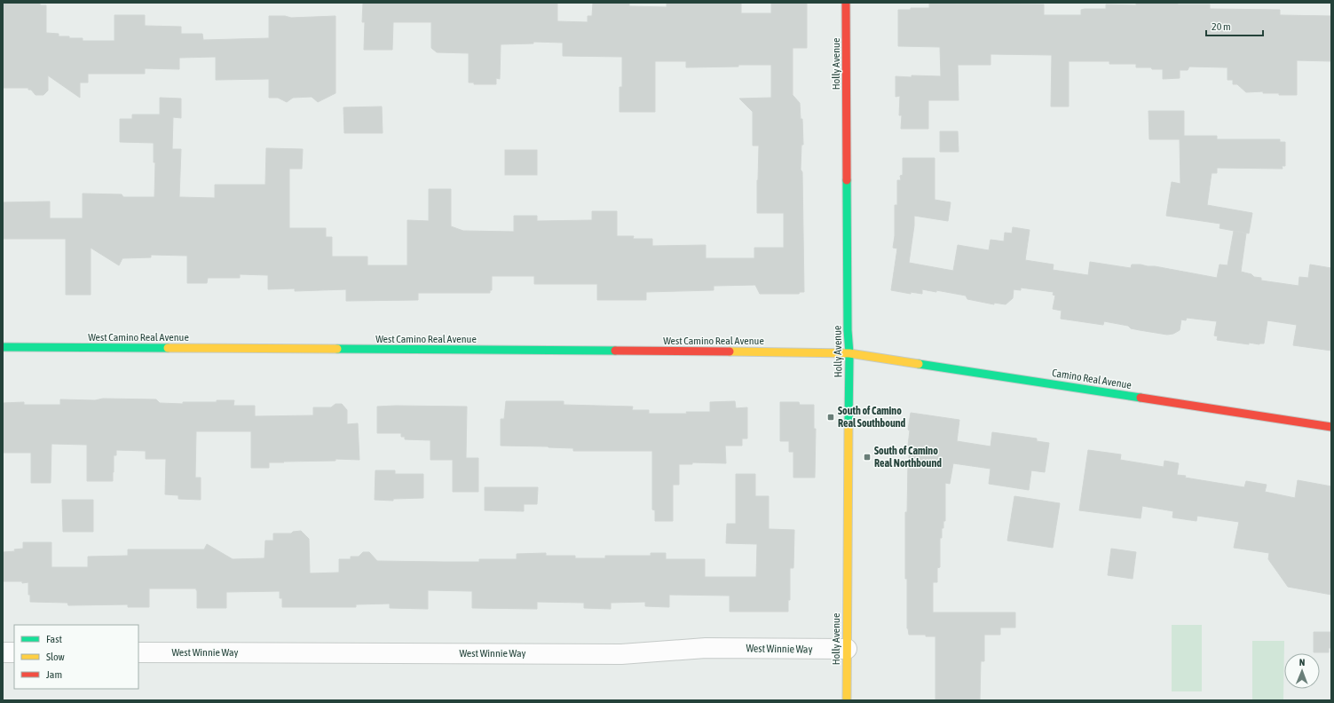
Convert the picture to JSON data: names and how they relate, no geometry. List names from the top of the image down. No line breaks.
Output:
{"streets":{"street":["Holly Avenue","West Camino Real Avenue","Camino Real Avenue","West Winnie Way"]},"crossings":[["Holly Avenue","West Camino Real Avenue"],["Holly Avenue","Camino Real Avenue"],["Holly Avenue","West Winnie Way"],["West Camino Real Avenue","Camino Real Avenue"]],"places":{"transit":["South of Camino Real Southbound","South of Camino Real Northbound"]},"legend":["Fast","Slow","Jam"],"scale_bar":"20 m","north":"top"}
